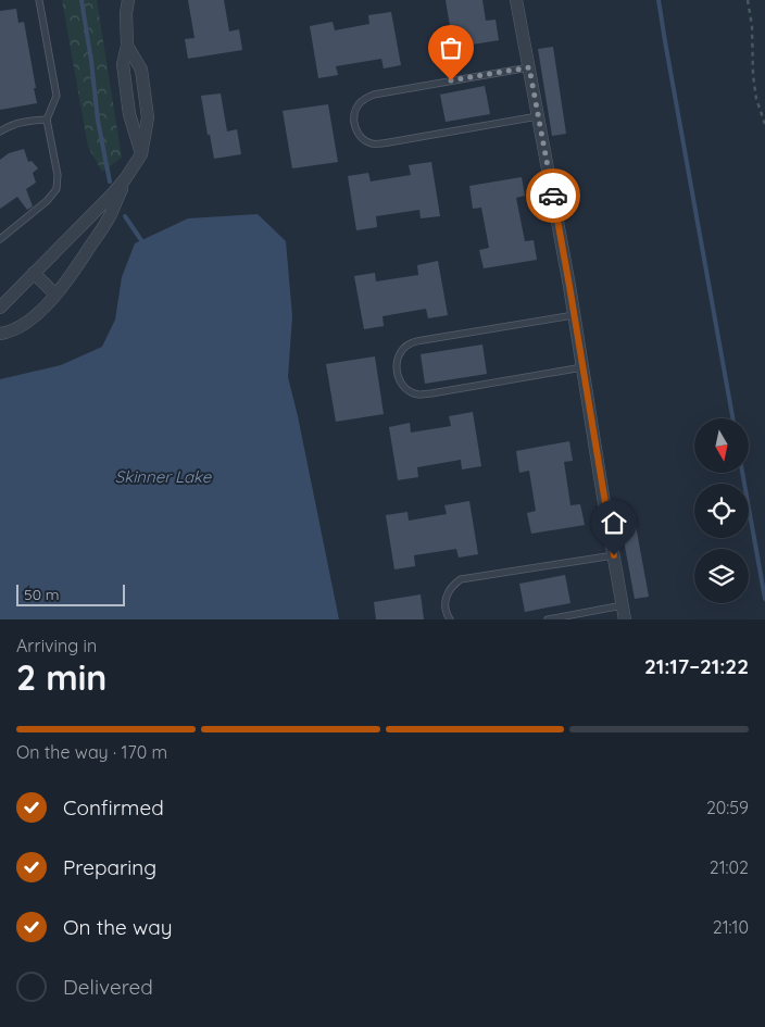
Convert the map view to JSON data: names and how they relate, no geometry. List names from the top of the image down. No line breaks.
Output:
{"water":["Skinner Lake"],"scale_bar":"50 m","north":"bottom","page":{"scale":"50 m","heading":["2 min","Arriving in","21:17–21:22"],"bar":"On the way · 170 m","list":[["Confirmed","20:59"],["Preparing","21:02"],["On the way","21:10"],"Delivered"]}}
